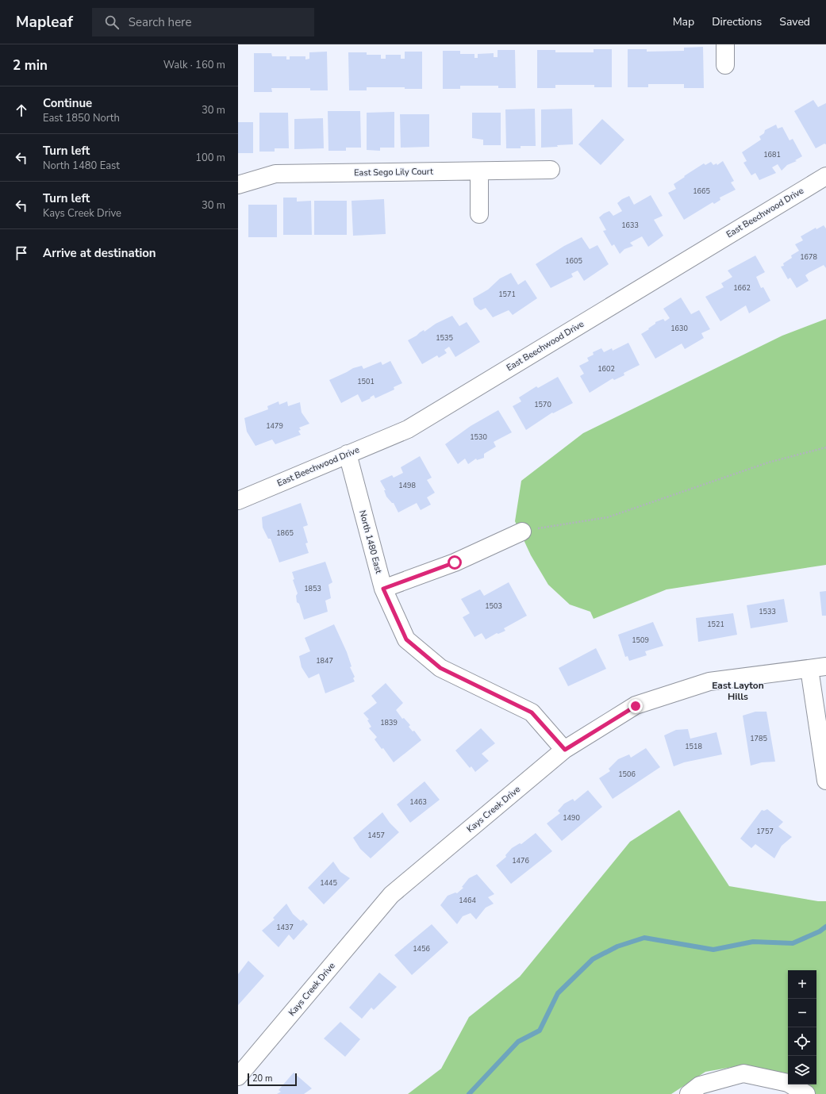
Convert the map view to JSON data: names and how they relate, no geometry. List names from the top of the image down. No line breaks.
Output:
{"streets":{"street":["East Sego Lily Court","East Beechwood Drive","North 1480 East","Kays Creek Drive"]},"crossings":[["East Beechwood Drive","North 1480 East"],["North 1480 East","Kays Creek Drive"]],"districts":["East Layton Hills"],"house_numbers":["1681","1665","1633","1678","1605","1662","1571","1630","1535","1602","1501","1570","1479","1530","1498","1865","1853","1503","1533","1521","1509","1847","1839","1785","1518","1506","1463","1490","1757","1457","1476","1445","1464","1437","1456"],"scale_bar":"20 m","page":{"header":"Mapleaf","search":"Search here","nav":["Map","Directions","Saved"],"heading":["2 min","Walk · 160 m"],"list":[["Continue","East 1850 North","30 m"],["Turn left","North 1480 East","100 m"],["Turn left","Kays Creek Drive","30 m"],"Arrive at destination"],"map_buttons":["+","−"],"scale":"20 m"}}
